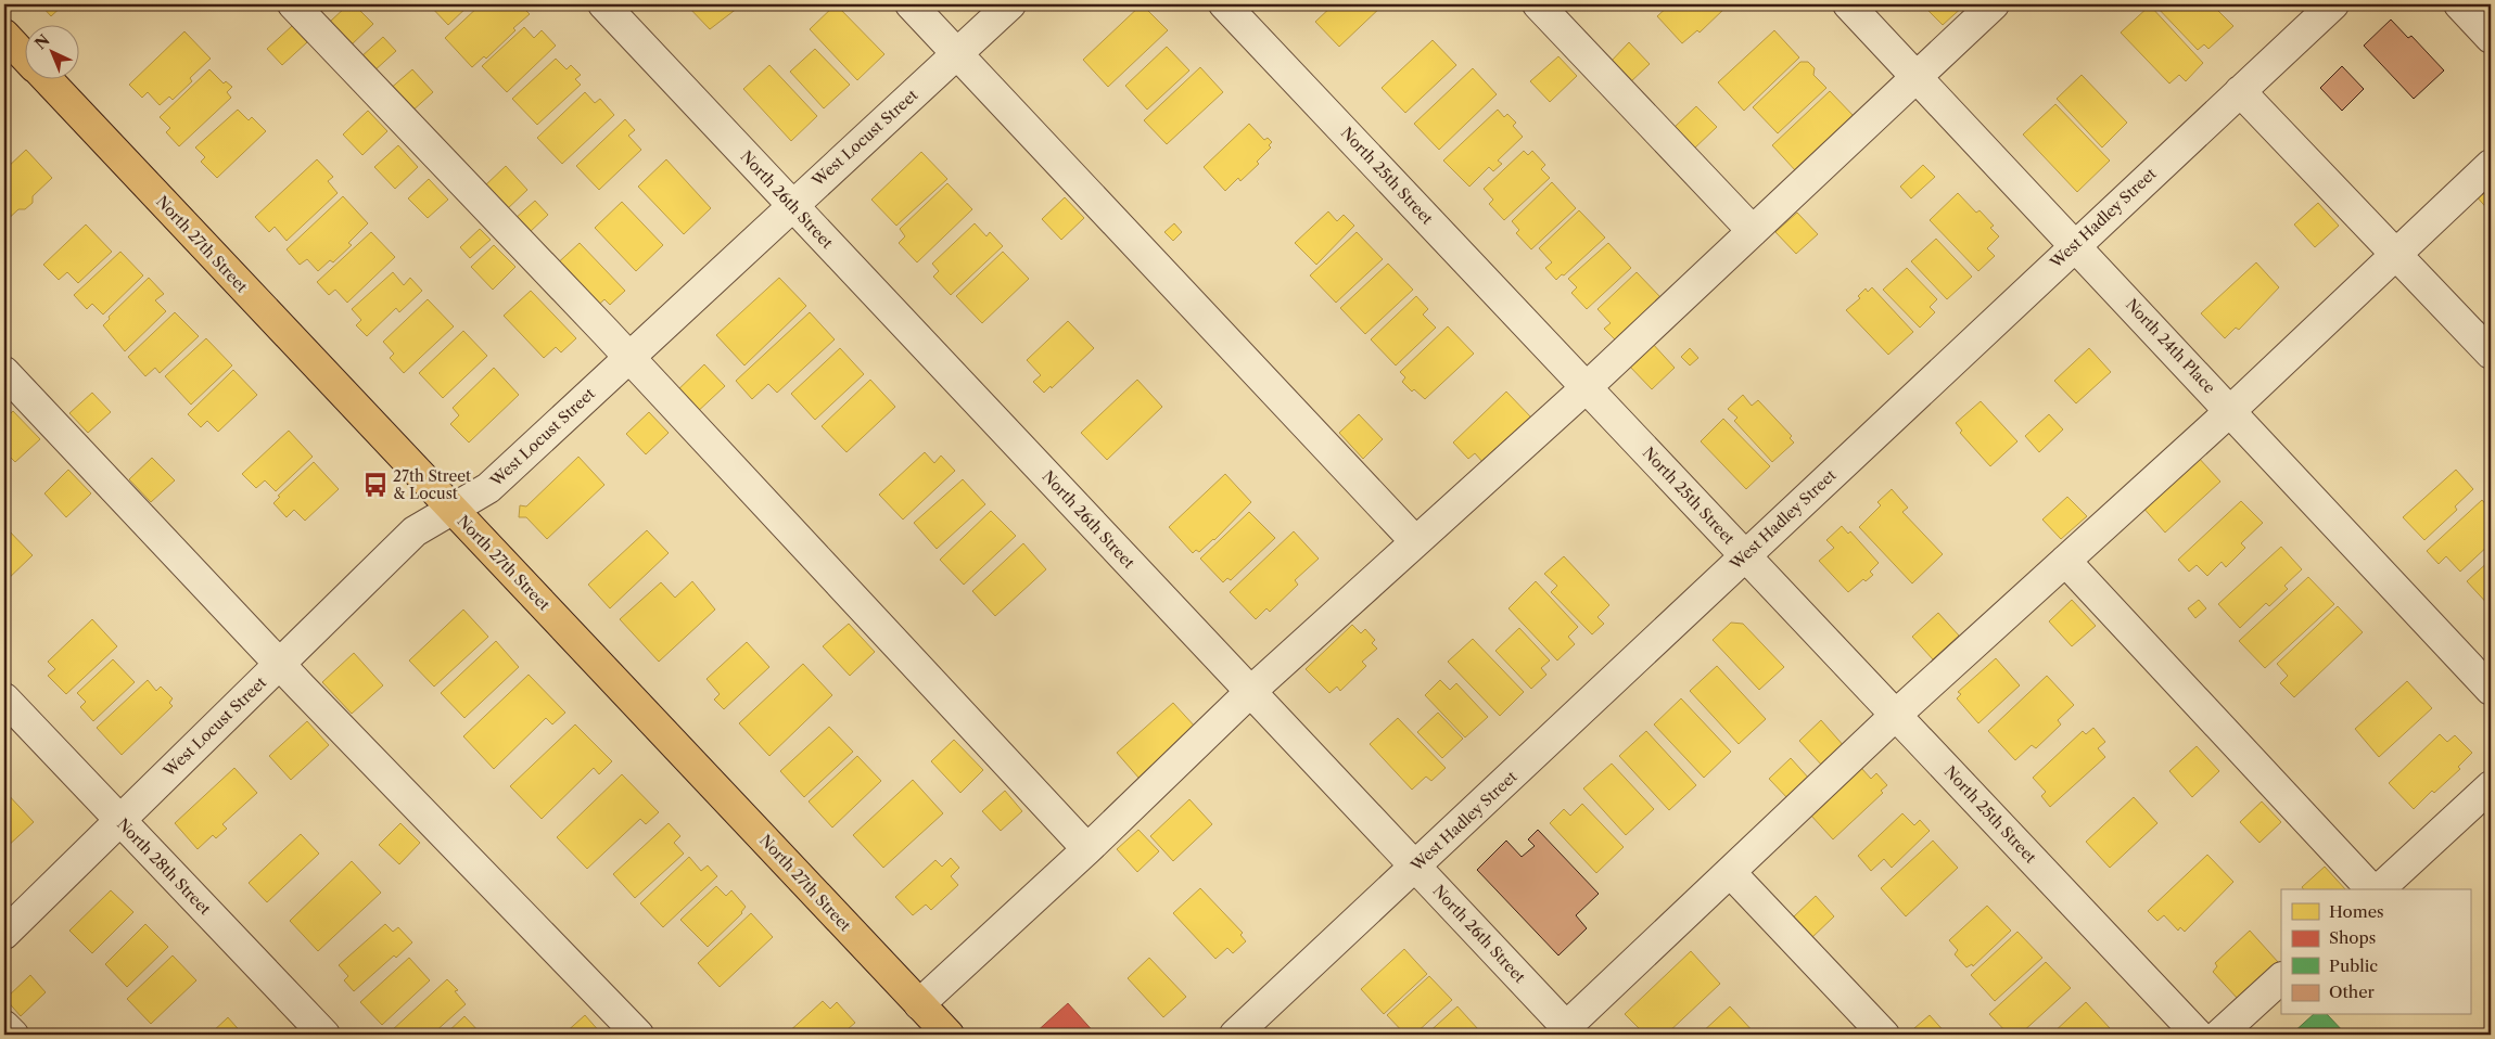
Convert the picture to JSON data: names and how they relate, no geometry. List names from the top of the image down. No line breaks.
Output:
{"streets":{"main road":["North 27th Street"],"street":["West Locust Street","North 25th Street","North 26th Street","West Hadley Street","North 24th Place","North 28th Street"]},"crossings":[["West Locust Street","North 26th Street"],["West Locust Street","North 27th Street"],["West Locust Street","North 28th Street"],["North 25th Street","West Hadley Street"],["North 26th Street","West Hadley Street"],["West Hadley Street","North 24th Place"]],"places":{"bus stop":["27th Street & Locust"]},"legend":["Homes","Shops","Public","Other"],"north":"top left"}
